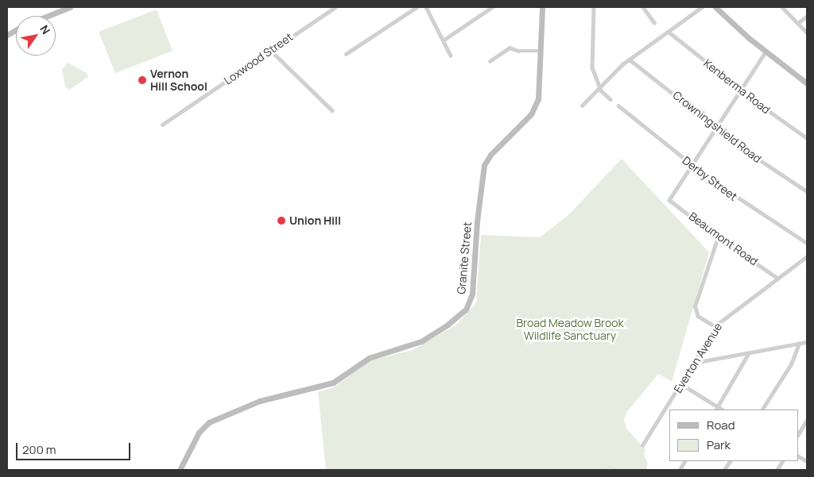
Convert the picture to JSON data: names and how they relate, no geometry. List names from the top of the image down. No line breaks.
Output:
{"streets":{"street":["Loxwood Street","Kenberma Road","Crowningshield Road","Derby Street","Beaumont Road","Granite Street","Everton Avenue"]},"crossings":[["Derby Street","Beaumont Road"],["Beaumont Road","Everton Avenue"]],"parks":["Broad Meadow Brook Wildlife Sanctuary"],"places":["Vernon Hill School","Union Hill"],"legend":["Road","Park"],"scale_bar":"200 m","north":"top right"}
